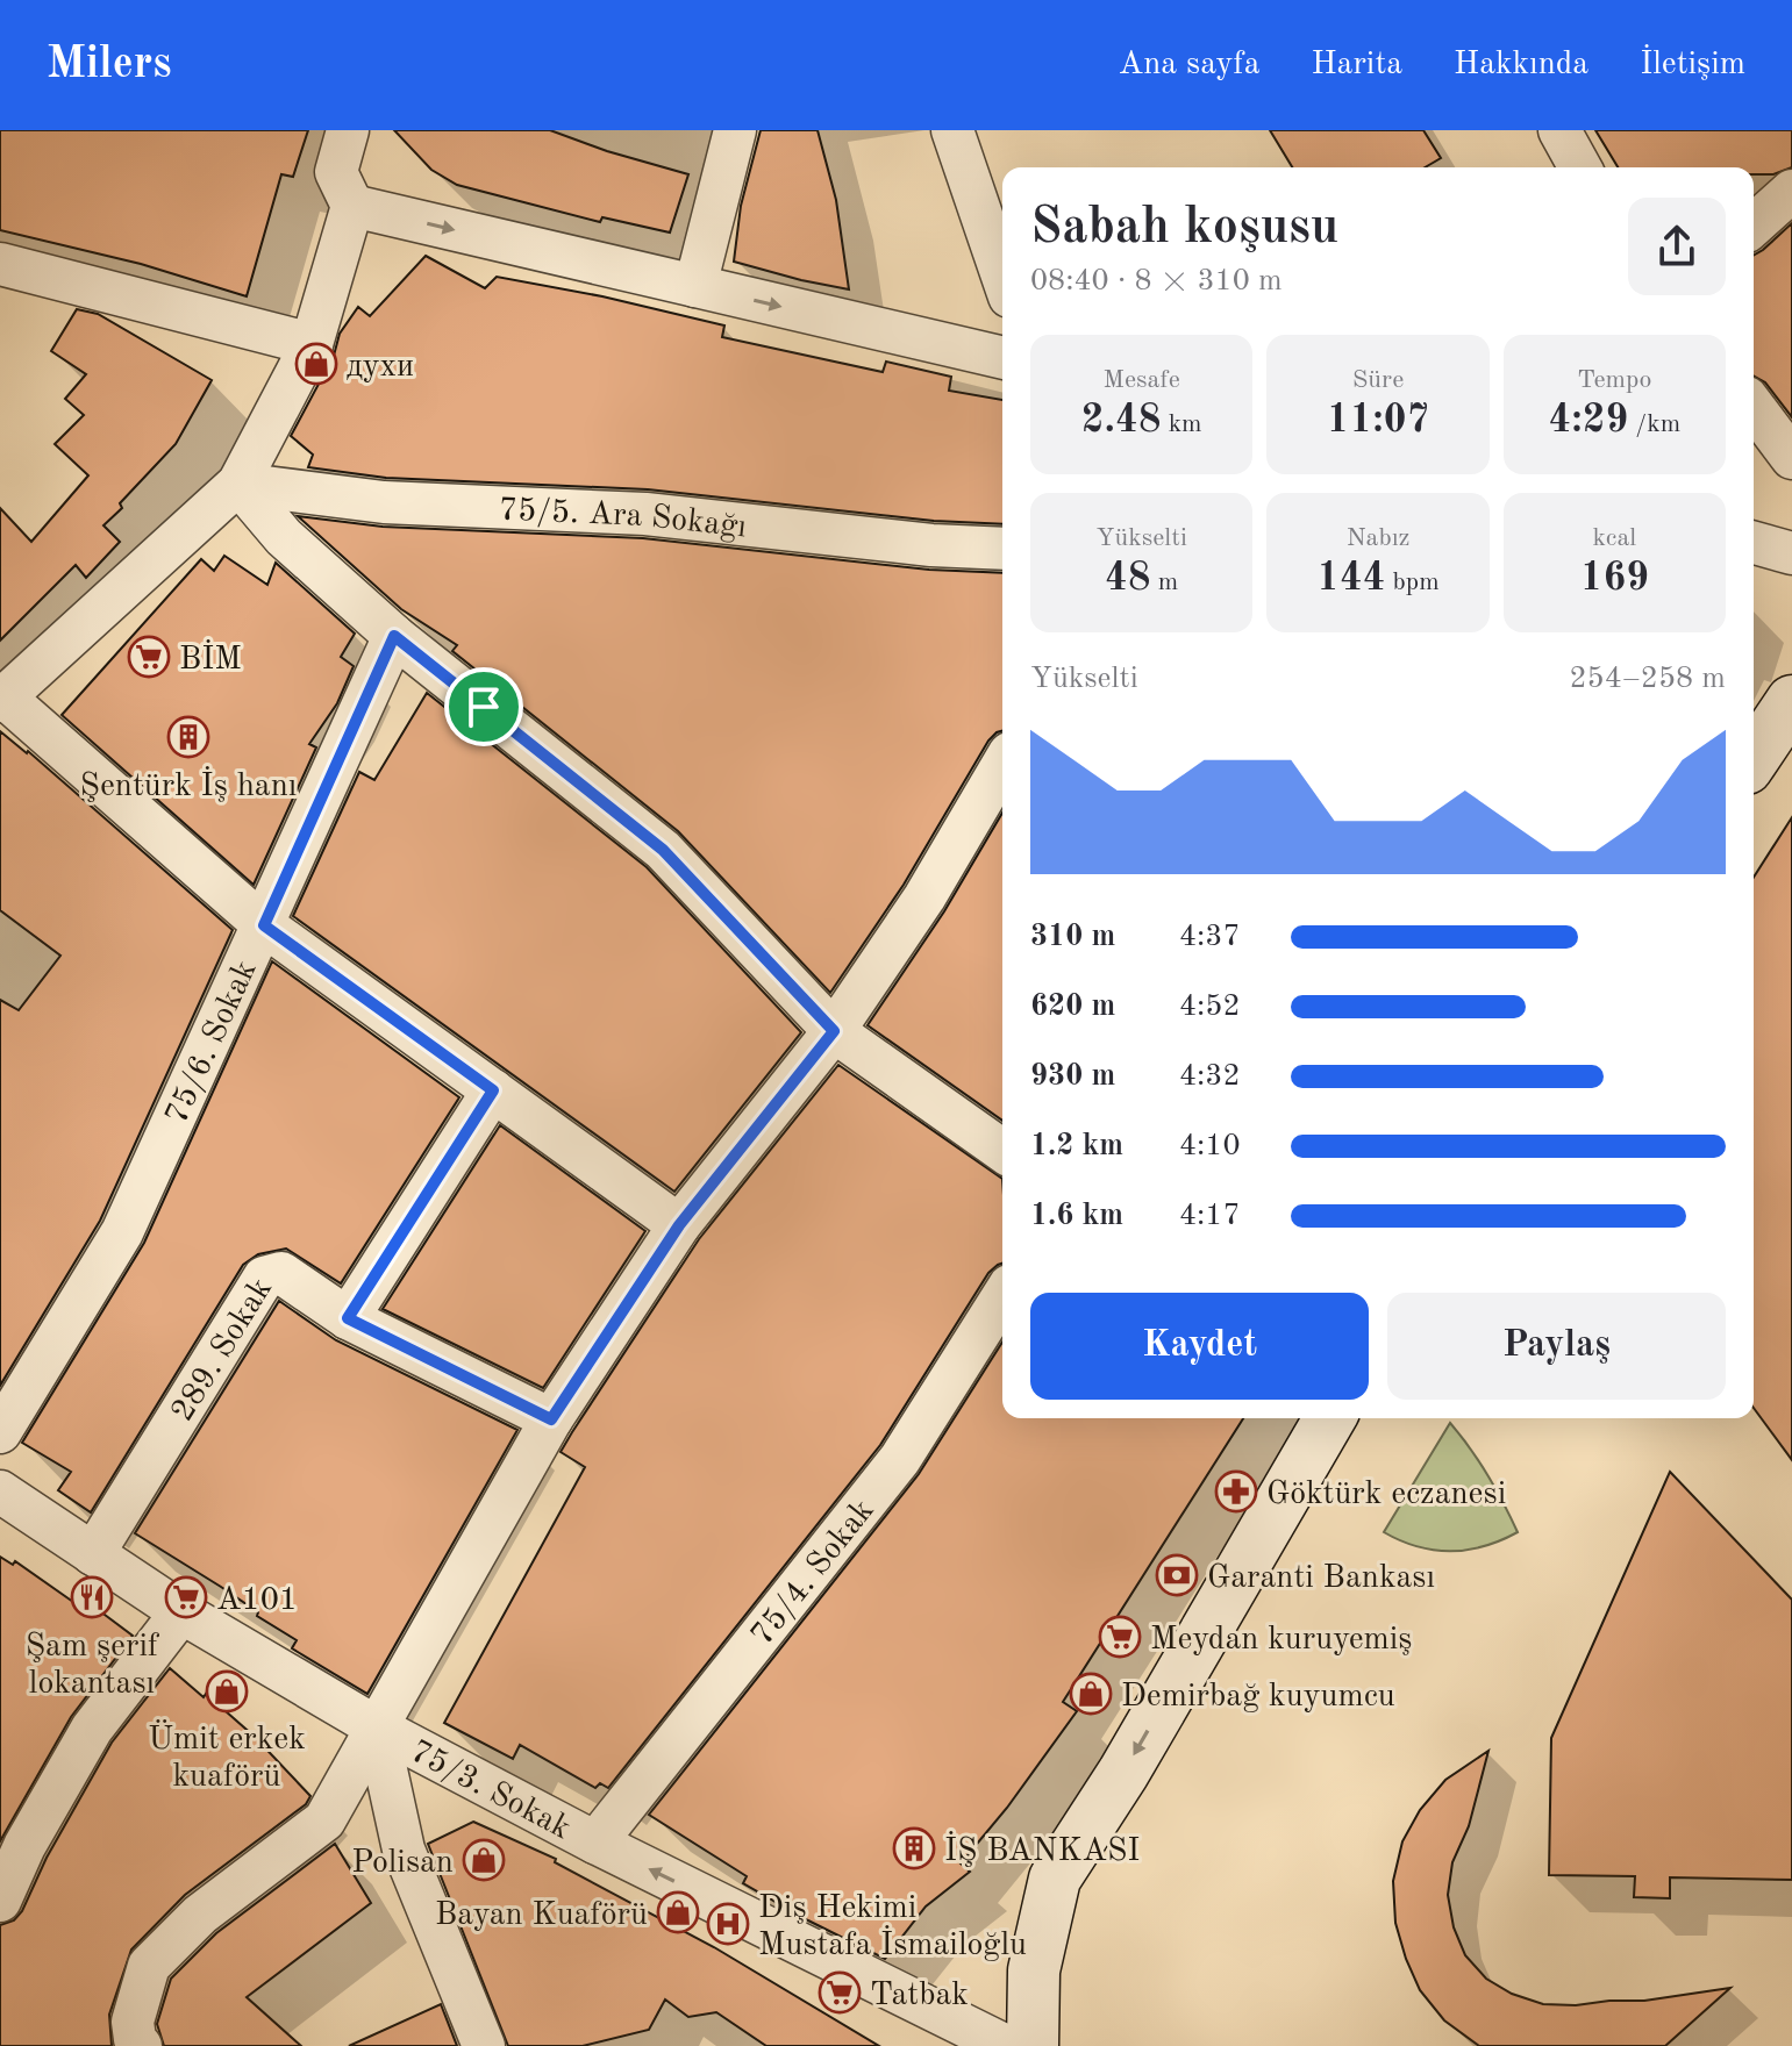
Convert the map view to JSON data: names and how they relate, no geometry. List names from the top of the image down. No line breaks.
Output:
{"streets":{"street":["75/5. Ara Sokağı","75/6. Sokak","289. Sokak","75/4. Sokak","75/3. Sokak"]},"crossings":[["289. Sokak","75/3. Sokak"],["75/4. Sokak","75/3. Sokak"]],"one_way":["75/3. Sokak"],"places":{"shop":["духи","Ümit erkek kuaförü","Demirbağ kuyumcu","Polisan","Bayan Kuaförü"],"supermarket":["BİM","A101","Meydan kuruyemiş","Tatbak"],"building":["Şentürk İş hanı","İŞ BANKASI"],"pharmacy":["Göktürk eczanesi"],"bank":["Garanti Bankası"],"restaurant":["Şam şerif lokantası"],"hospital":["Diş Hekimi Mustafa İsmailoğlu"]},"page":{"header":"Milers","nav":["Ana sayfa","Harita","Hakkında","İletişim"],"heading":["Sabah koşusu","08:40 · 8 × 310 m"],"stats":[["Mesafe","2.48 km"],["Süre","11:07"],["Tempo","4:29 /km"],["Yükselti","48 m"],["Nabız","144 bpm"],["kcal","169"]],"chart":["Yükselti","254–258 m"],"list":[{"name":"310 m","note":"4:37"},{"name":"620 m","note":"4:52"},{"name":"930 m","note":"4:32"},{"name":"1.2 km","note":"4:10"},{"name":"1.6 km","note":"4:17"}],"buttons":["Kaydet","Paylaş"]}}
